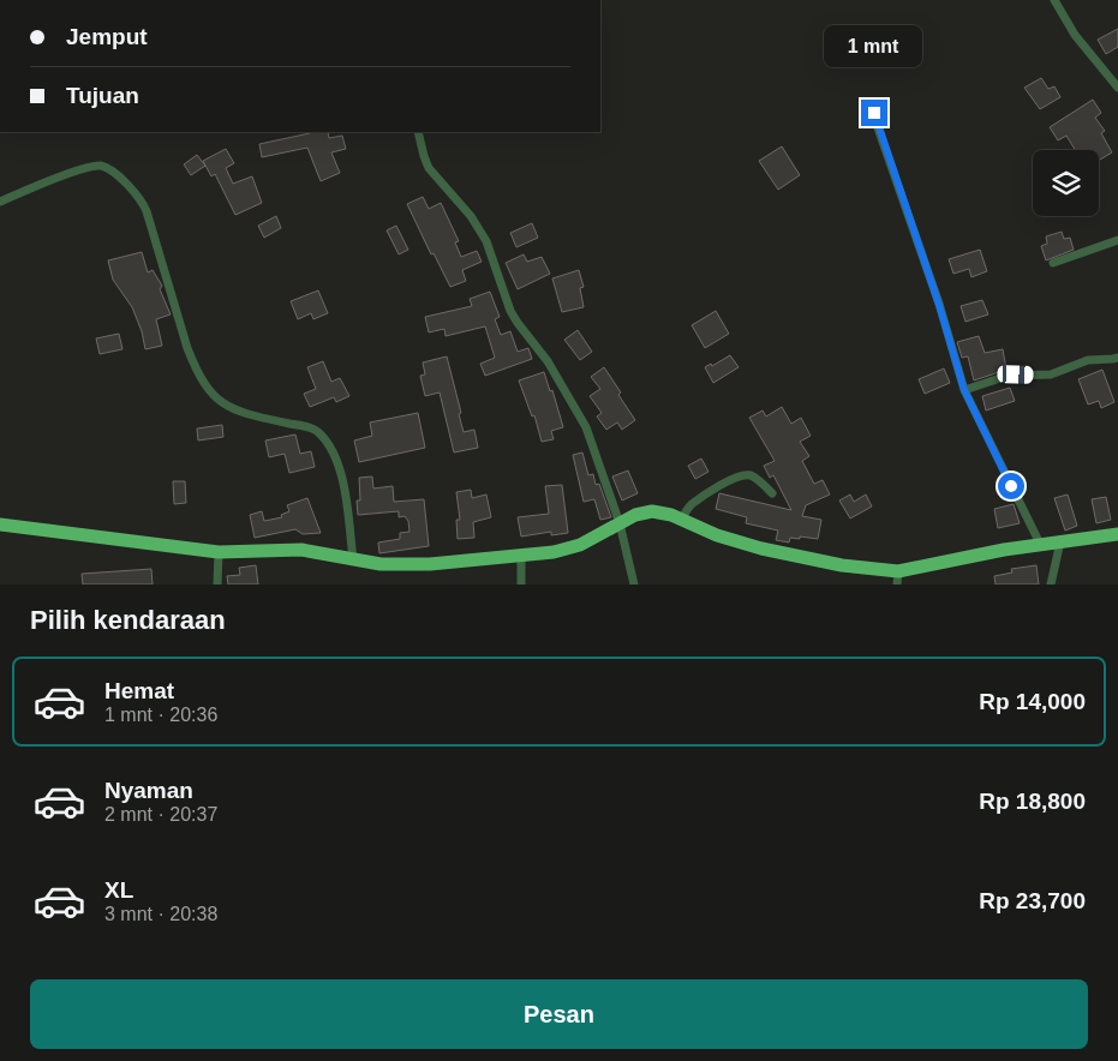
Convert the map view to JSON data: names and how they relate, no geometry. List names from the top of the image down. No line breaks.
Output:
{"page":{"banner":["Jemput","Tujuan"],"bubble":"1 mnt","heading":"Pilih kendaraan","list":[{"name":"Hemat","note":"1 mnt · 20:36","value":"Rp 14,000"},{"name":"Nyaman","note":"2 mnt · 20:37","value":"Rp 18,800"},{"name":"XL","note":"3 mnt · 20:38","value":"Rp 23,700"}],"buttons":"Pesan"}}
